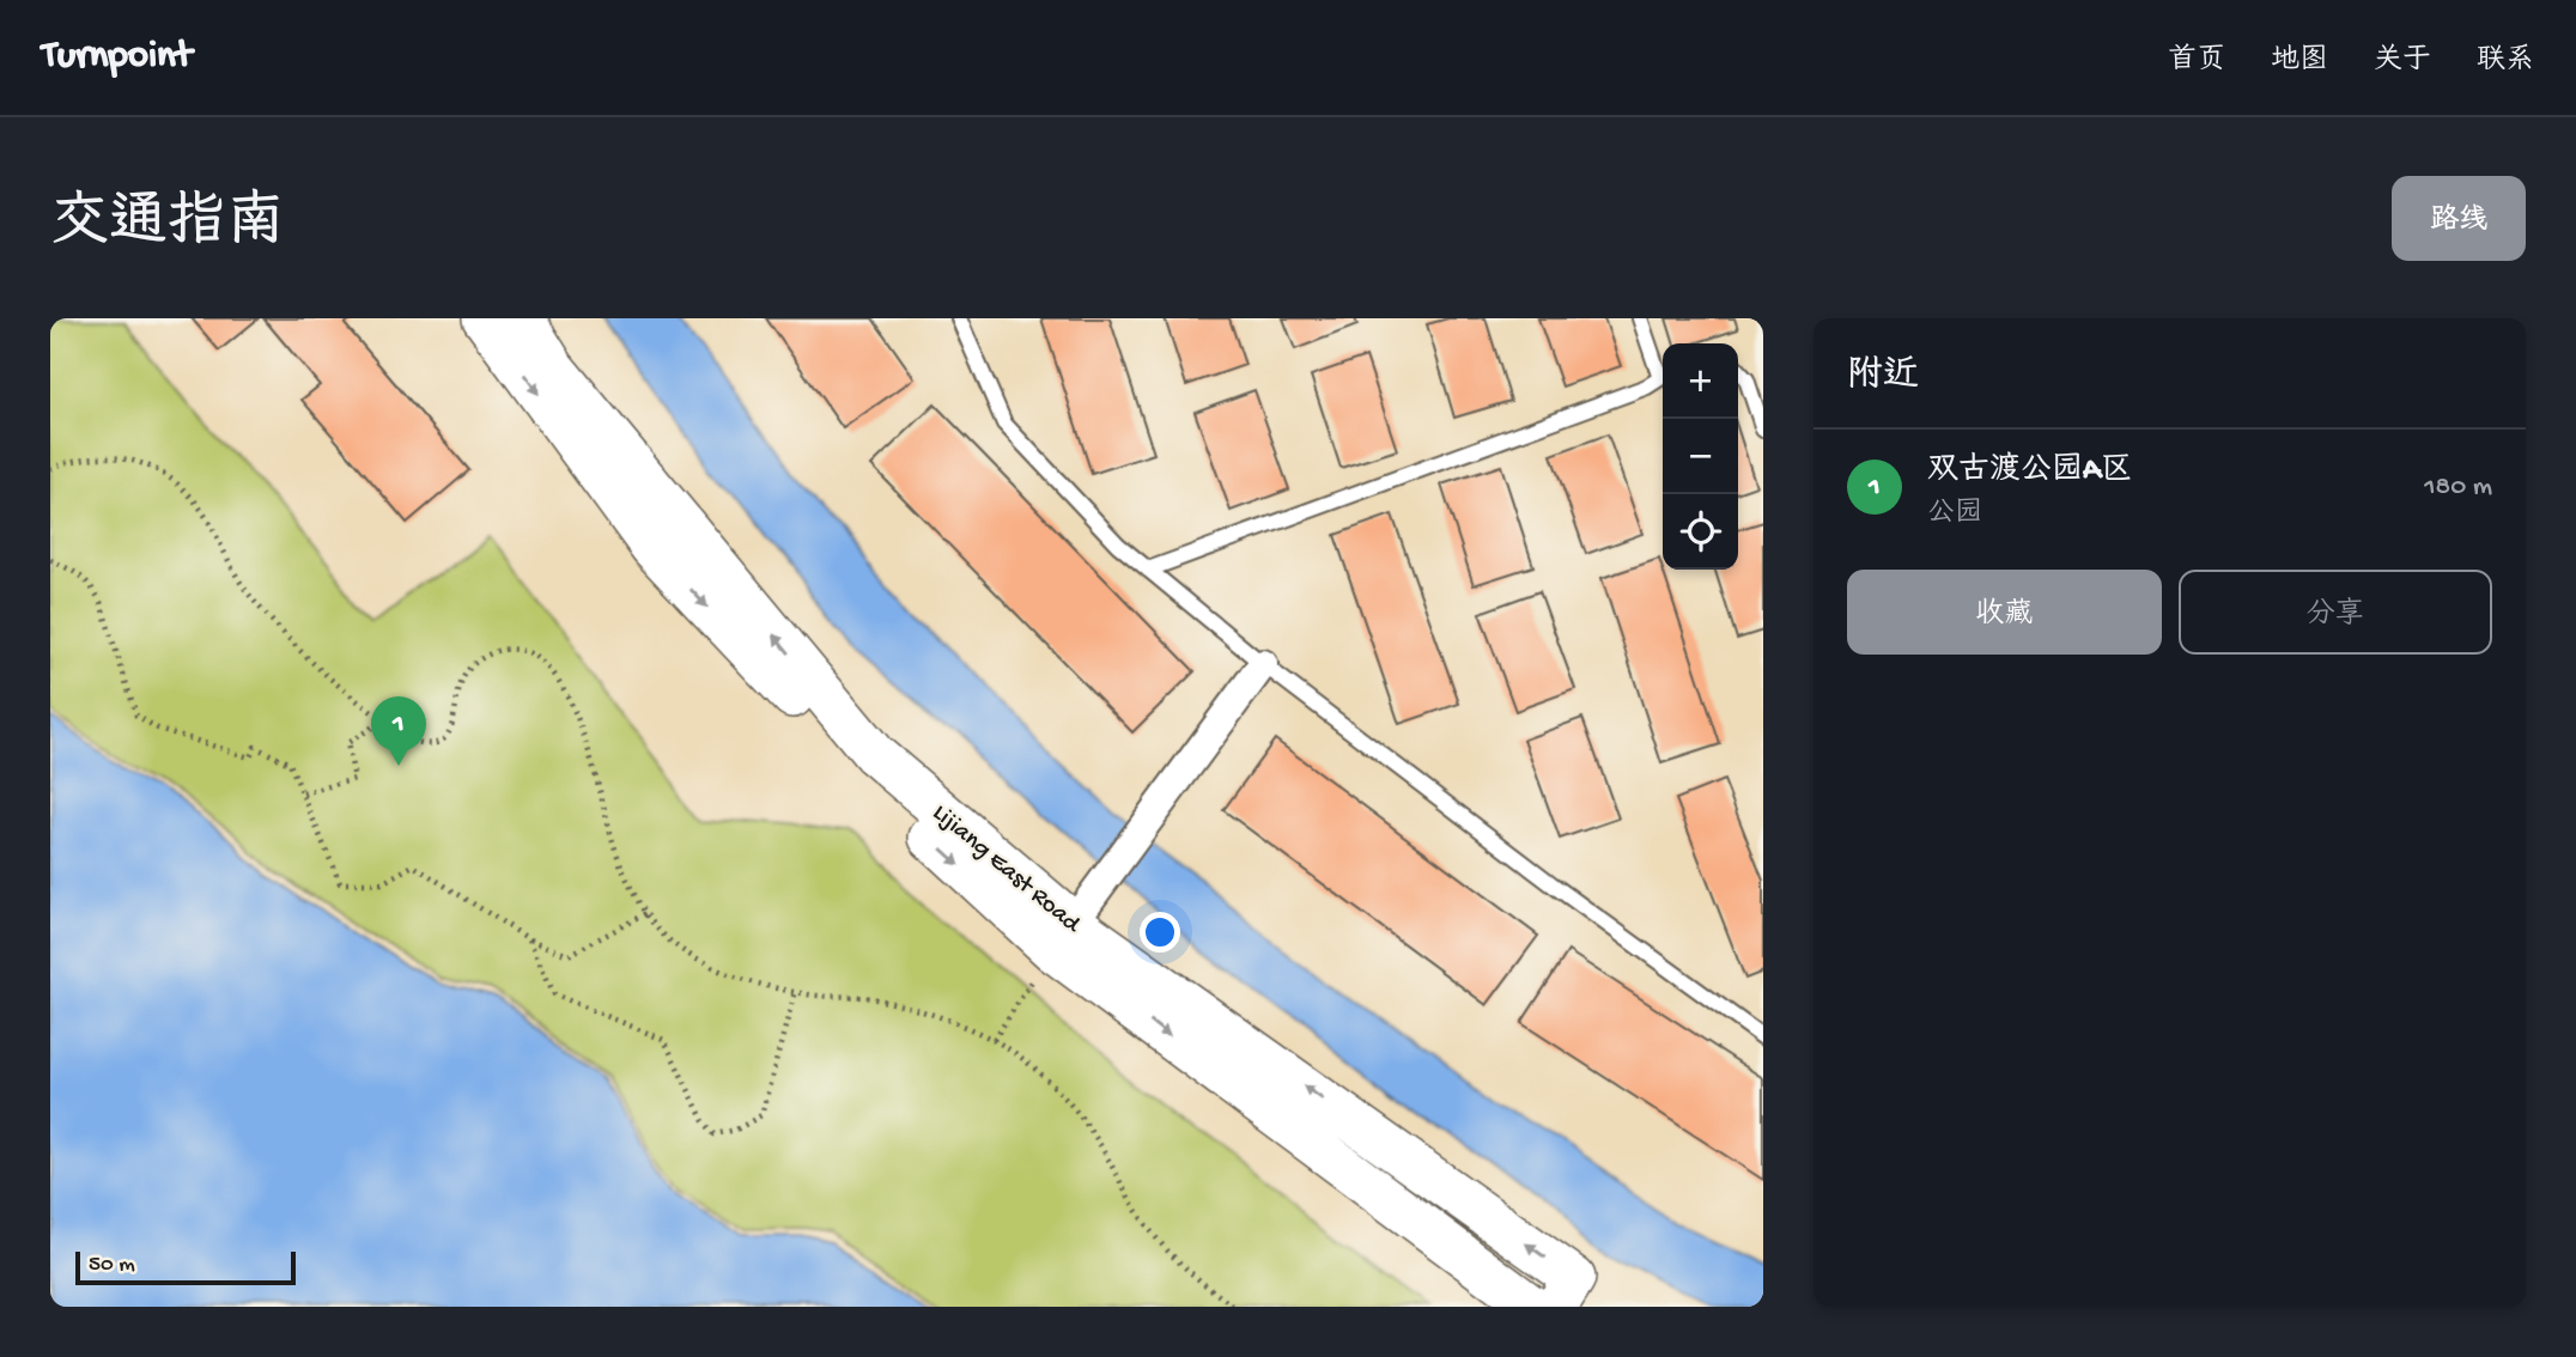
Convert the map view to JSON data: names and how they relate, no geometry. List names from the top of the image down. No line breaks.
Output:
{"streets":{"main road":["Lijiang East Road"]},"scale_bar":"50 m","page":{"header":"Turnpoint","nav":["首页","地图","关于","联系"],"title":"交通指南","buttons":["路线",["收藏","分享"]],"heading":"附近","map_buttons":["+","−"],"list":[{"mark":"1","name":"双古渡公园A区","note":"公园","value":"180 m"}],"pins":"1","scale":"50 m"}}
